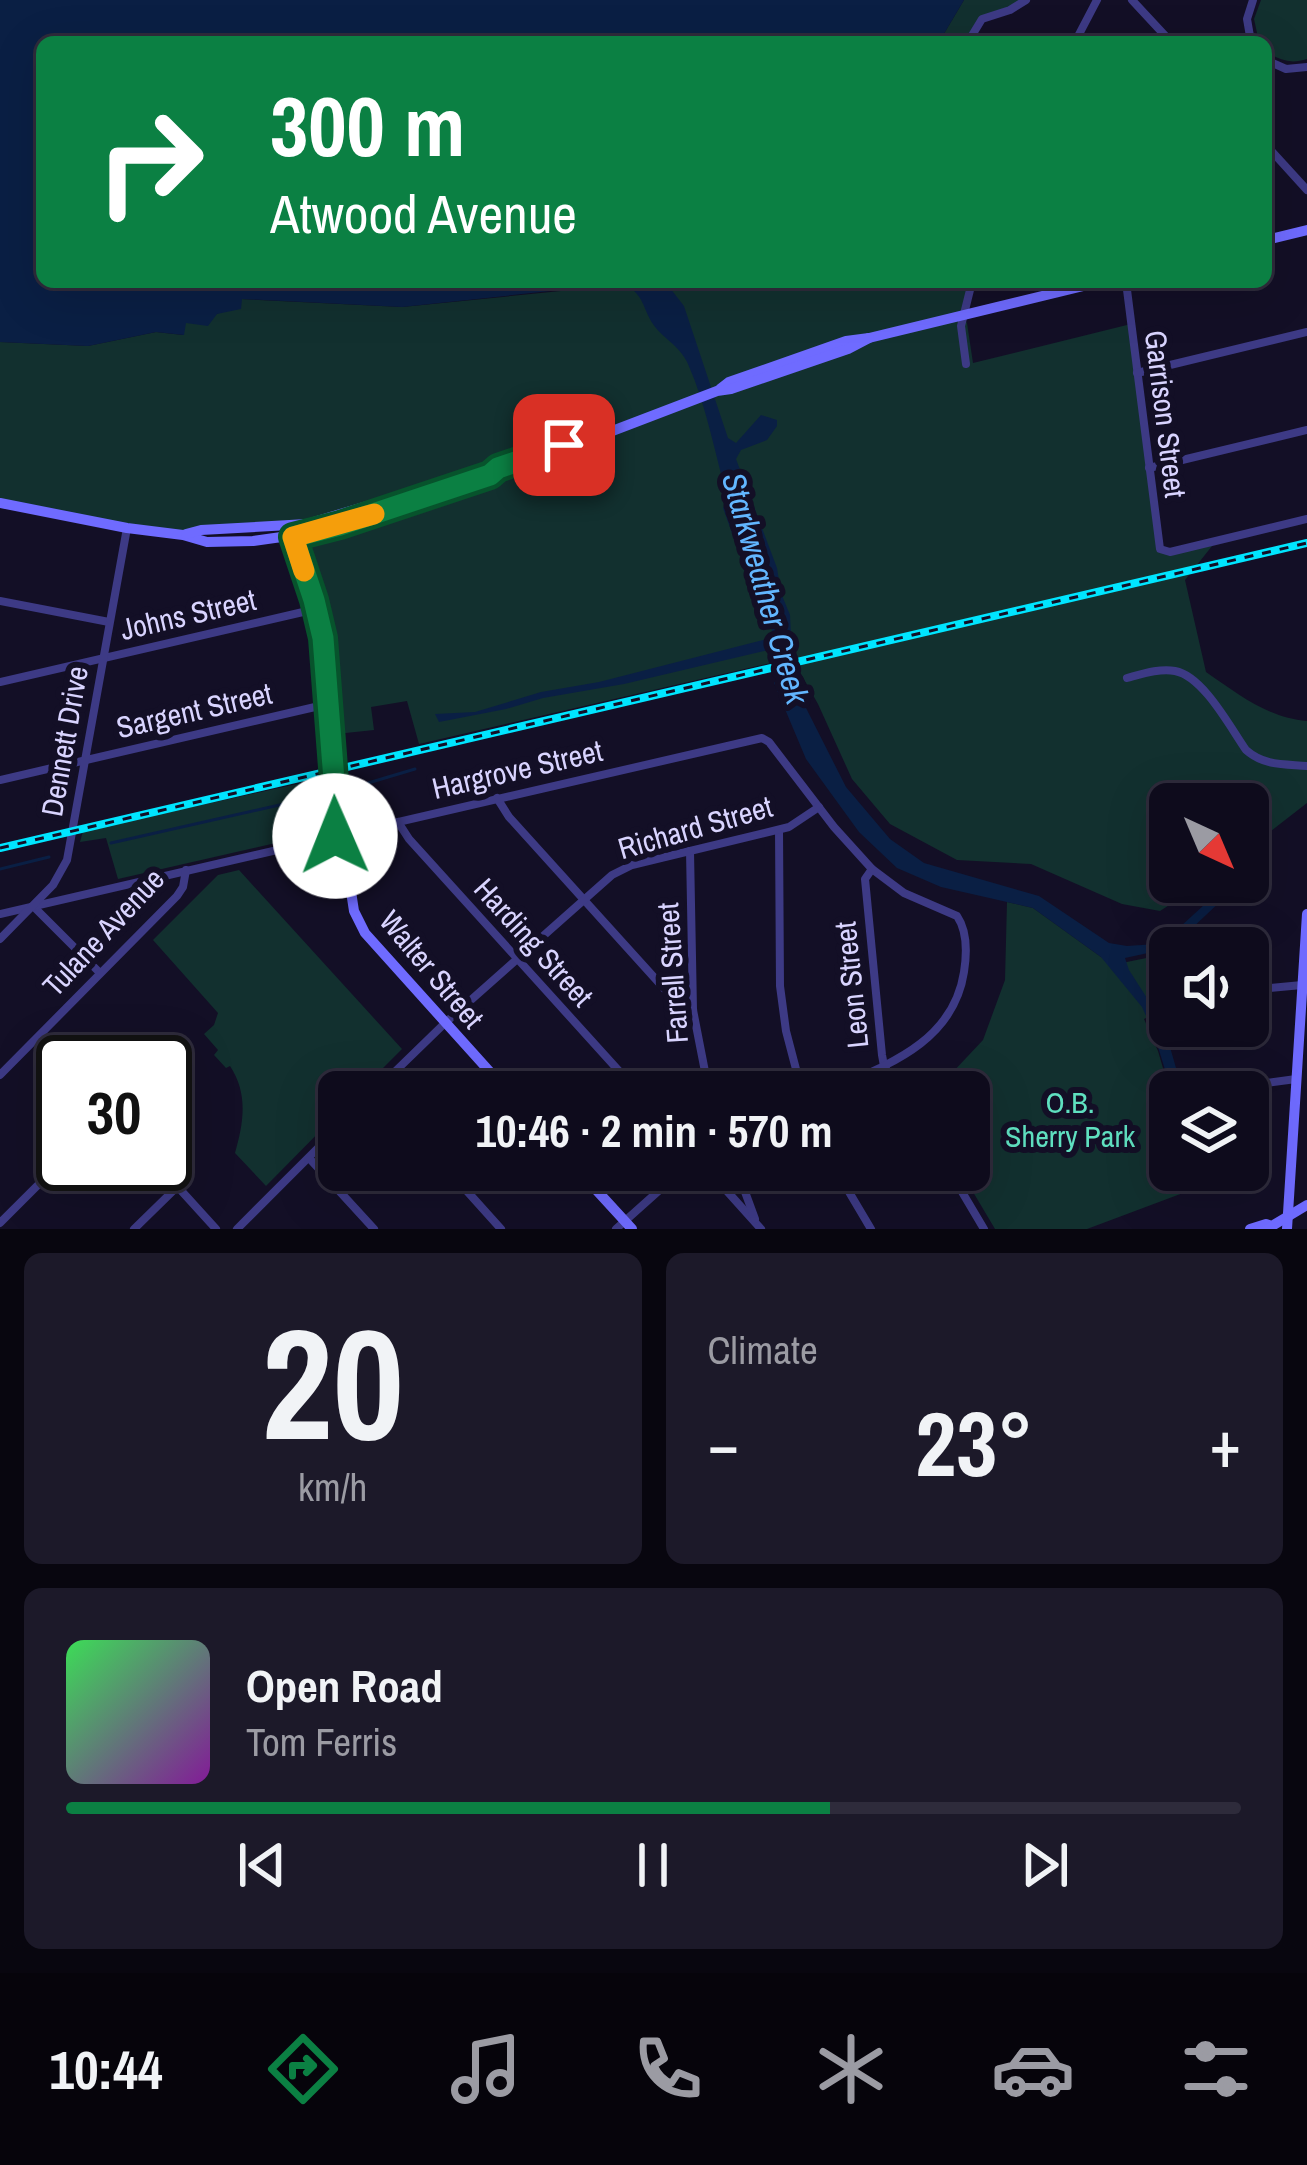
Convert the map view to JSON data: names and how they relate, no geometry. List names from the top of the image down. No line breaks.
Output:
{"streets":{"street":["Garrison Street","Johns Street","Sargent Street","Dennett Drive","Hargrove Street","Richard Street","Tulane Avenue","Harding Street","Walter Street","Farrell Street","Leon Street"]},"crossings":[["Johns Street","Dennett Drive"],["Johns Street","Walter Street"],["Sargent Street","Dennett Drive"],["Sargent Street","Walter Street"],["Dennett Drive","Hargrove Street"],["Hargrove Street","Richard Street"],["Hargrove Street","Tulane Avenue"],["Hargrove Street","Harding Street"],["Hargrove Street","Walter Street"],["Richard Street","Harding Street"],["Richard Street","Walter Street"],["Richard Street","Farrell Street"]],"water":["Starkweather Creek"],"parks":["O.B. Sherry Park"],"north":"bottom right","page":{"turn":["300 m","Atwood Avenue"],"limit":"30","trip":"10:46 · 2 min · 570 m","tile":[["20","km/h"],"Climate"],"heat":["−","23°","+"],"song":["Open Road","Tom Ferris"],"tabs":"10:44"}}
